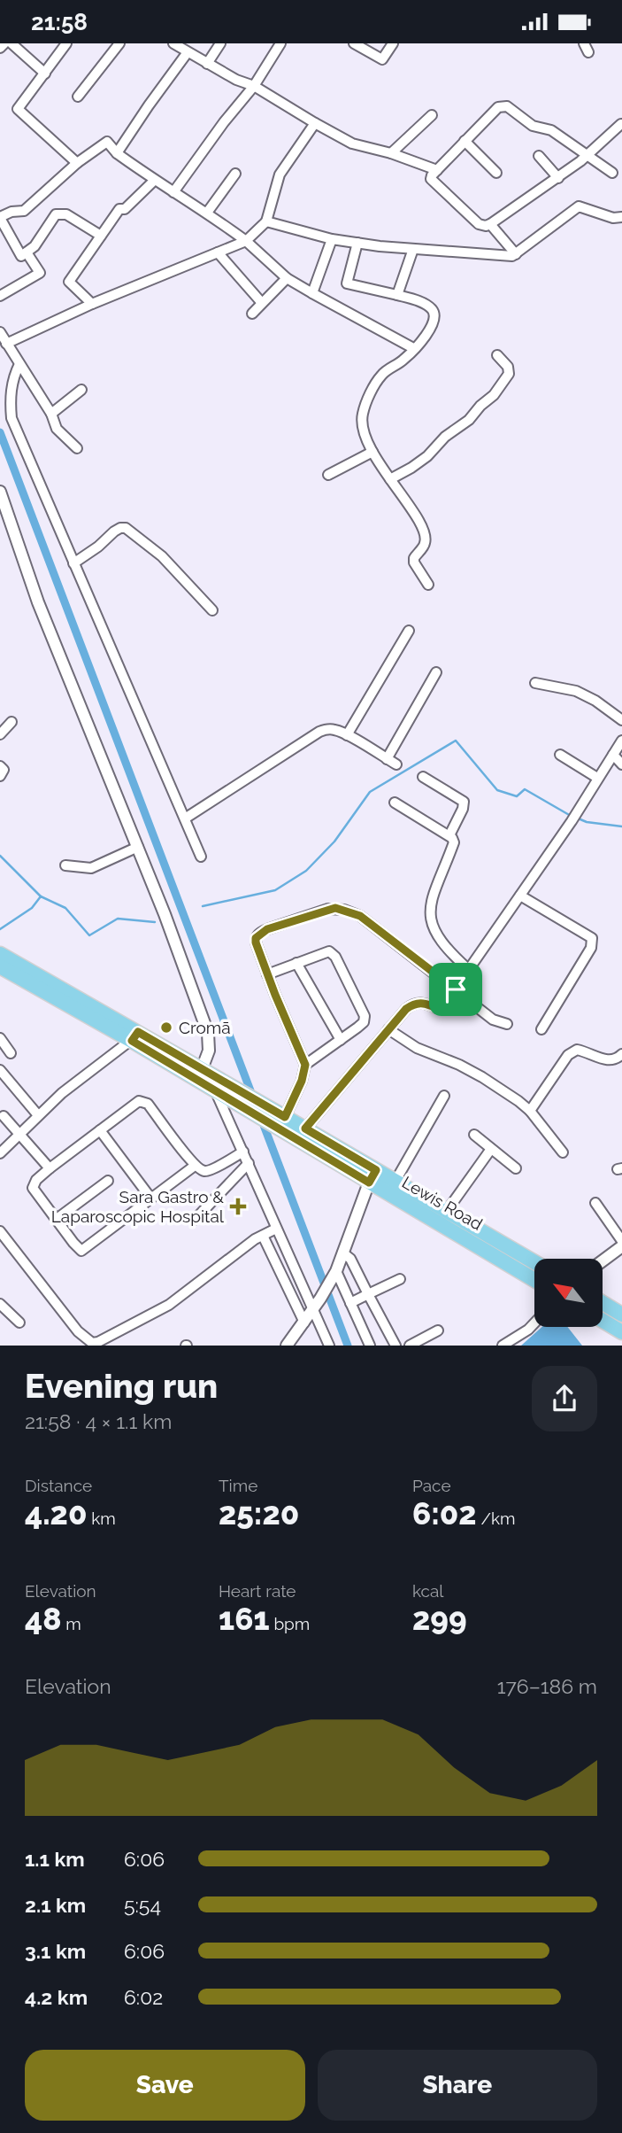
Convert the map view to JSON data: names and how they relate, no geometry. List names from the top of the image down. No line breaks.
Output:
{"streets":{"main road":["Lewis Road"]},"places":{"other":["Cromā"],"health":["Sara Gastro & Laparoscopic Hospital"]},"north":"top left","page":{"status":"21:58","heading":["Evening run","21:58 · 4 × 1.1 km"],"stats":[["Distance","4.20 km"],["Time","25:20"],["Pace","6:02 /km"],["Elevation","48 m"],["Heart rate","161 bpm"],["kcal","299"]],"chart":["Elevation","176–186 m"],"list":[{"name":"1.1 km","note":"6:06"},{"name":"2.1 km","note":"5:54"},{"name":"3.1 km","note":"6:06"},{"name":"4.2 km","note":"6:02"}],"buttons":["Save","Share"]}}
